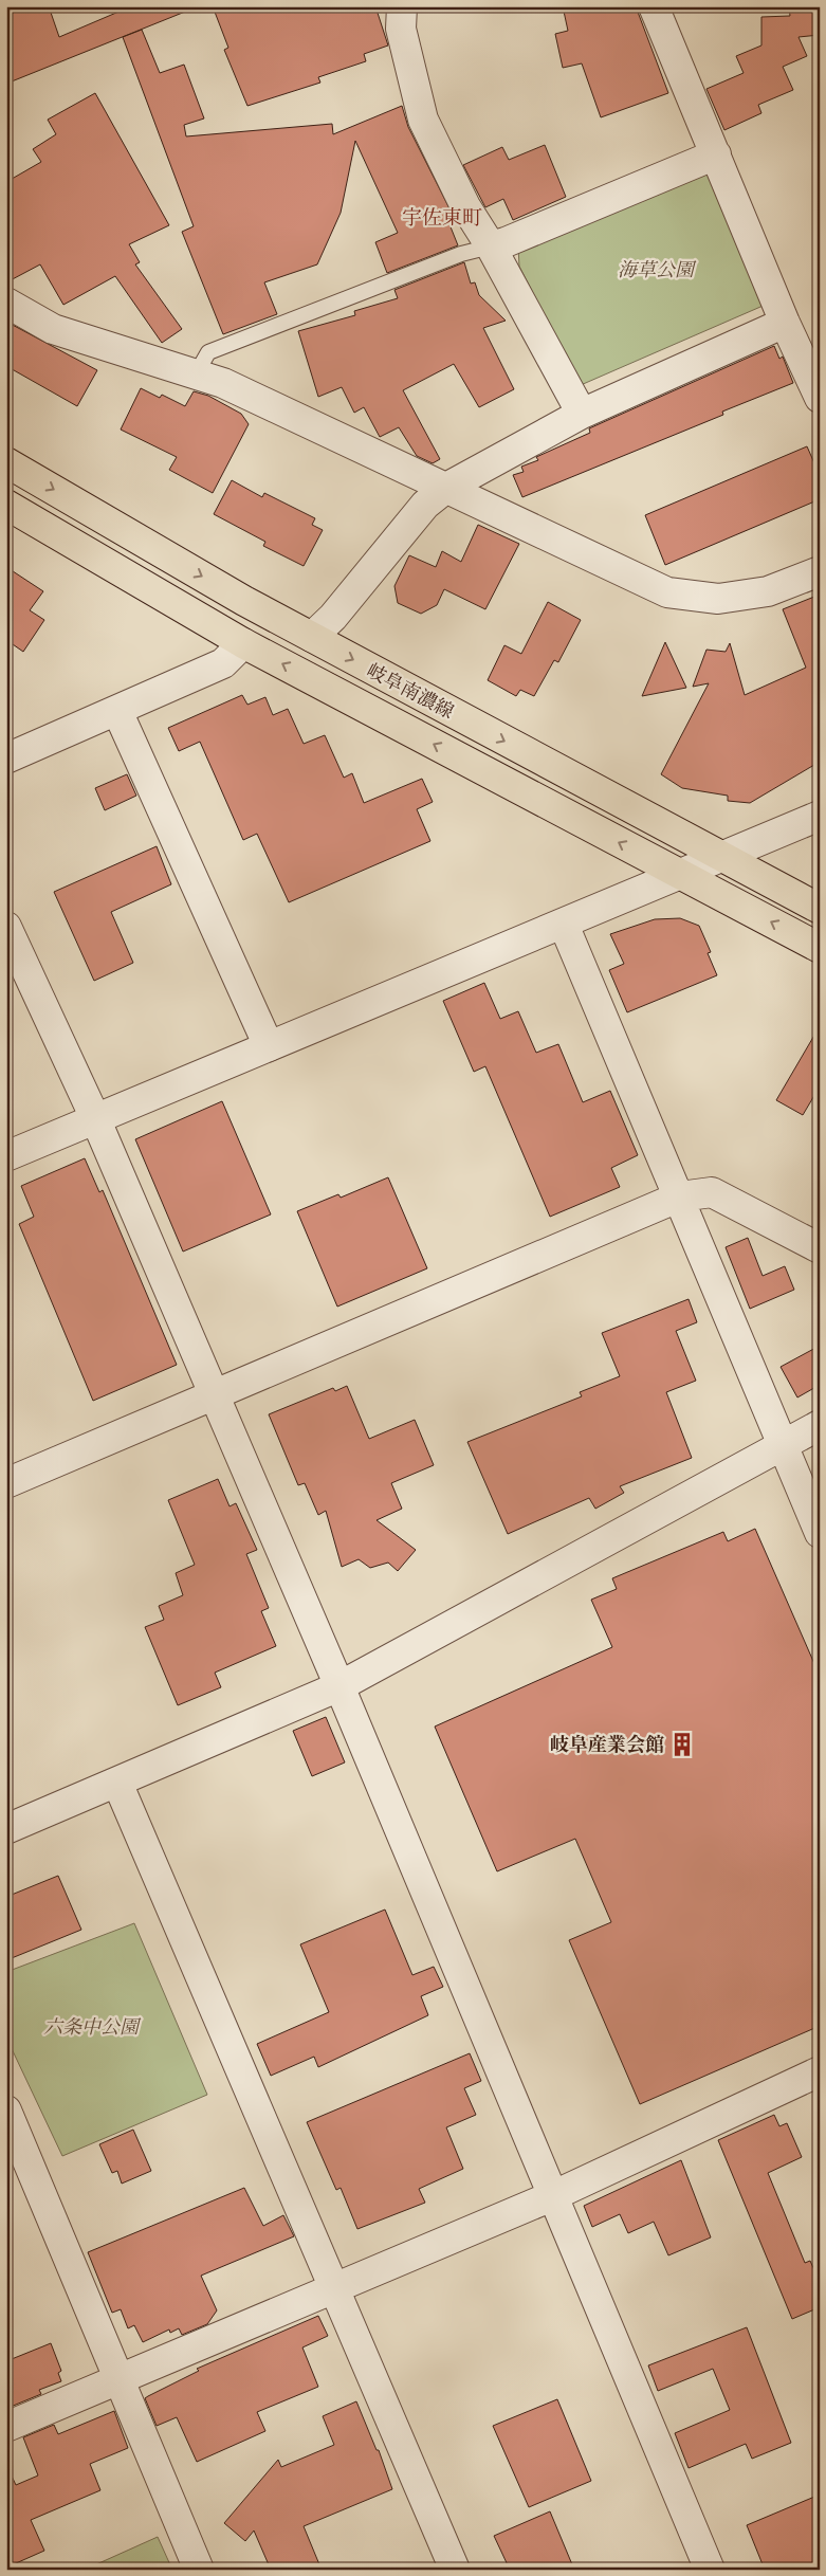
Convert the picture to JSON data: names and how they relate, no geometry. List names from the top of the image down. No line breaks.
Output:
{"streets":{"main road":["岐阜南濃線"]},"districts":["宇佐東町"],"parks":["海草公園","六条中公園"],"places":{"building":["岐阜産業会館"]}}
